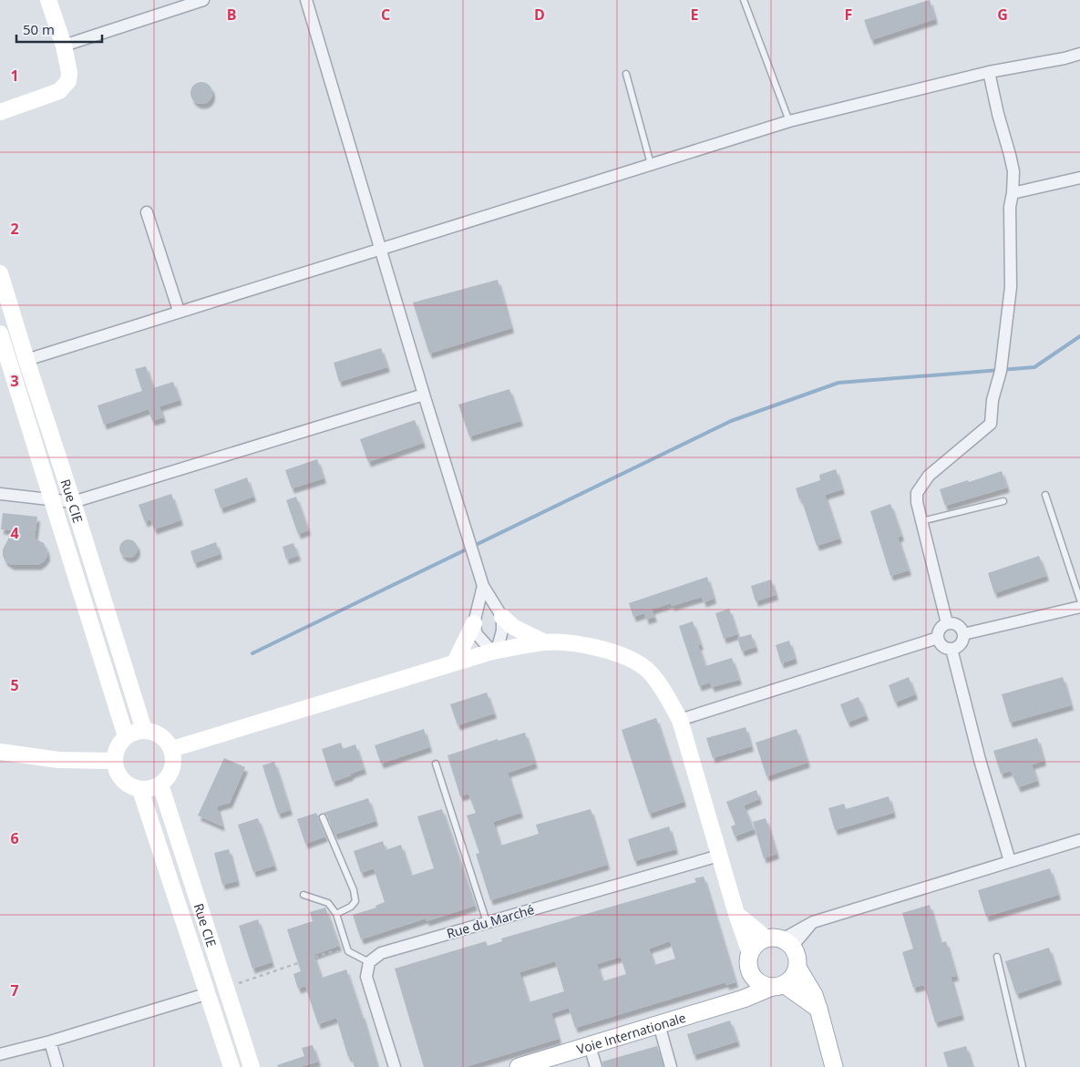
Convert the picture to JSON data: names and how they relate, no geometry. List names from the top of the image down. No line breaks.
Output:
{"streets":{"main road":["Voie Internationale"],"street":["Rue CIE","Rue du Marché"]},"scale_bar":"50 m","grid":{"columns":["B","C","D","E","F","G"],"rows":["1","2","3","4","5","6","7"]}}
